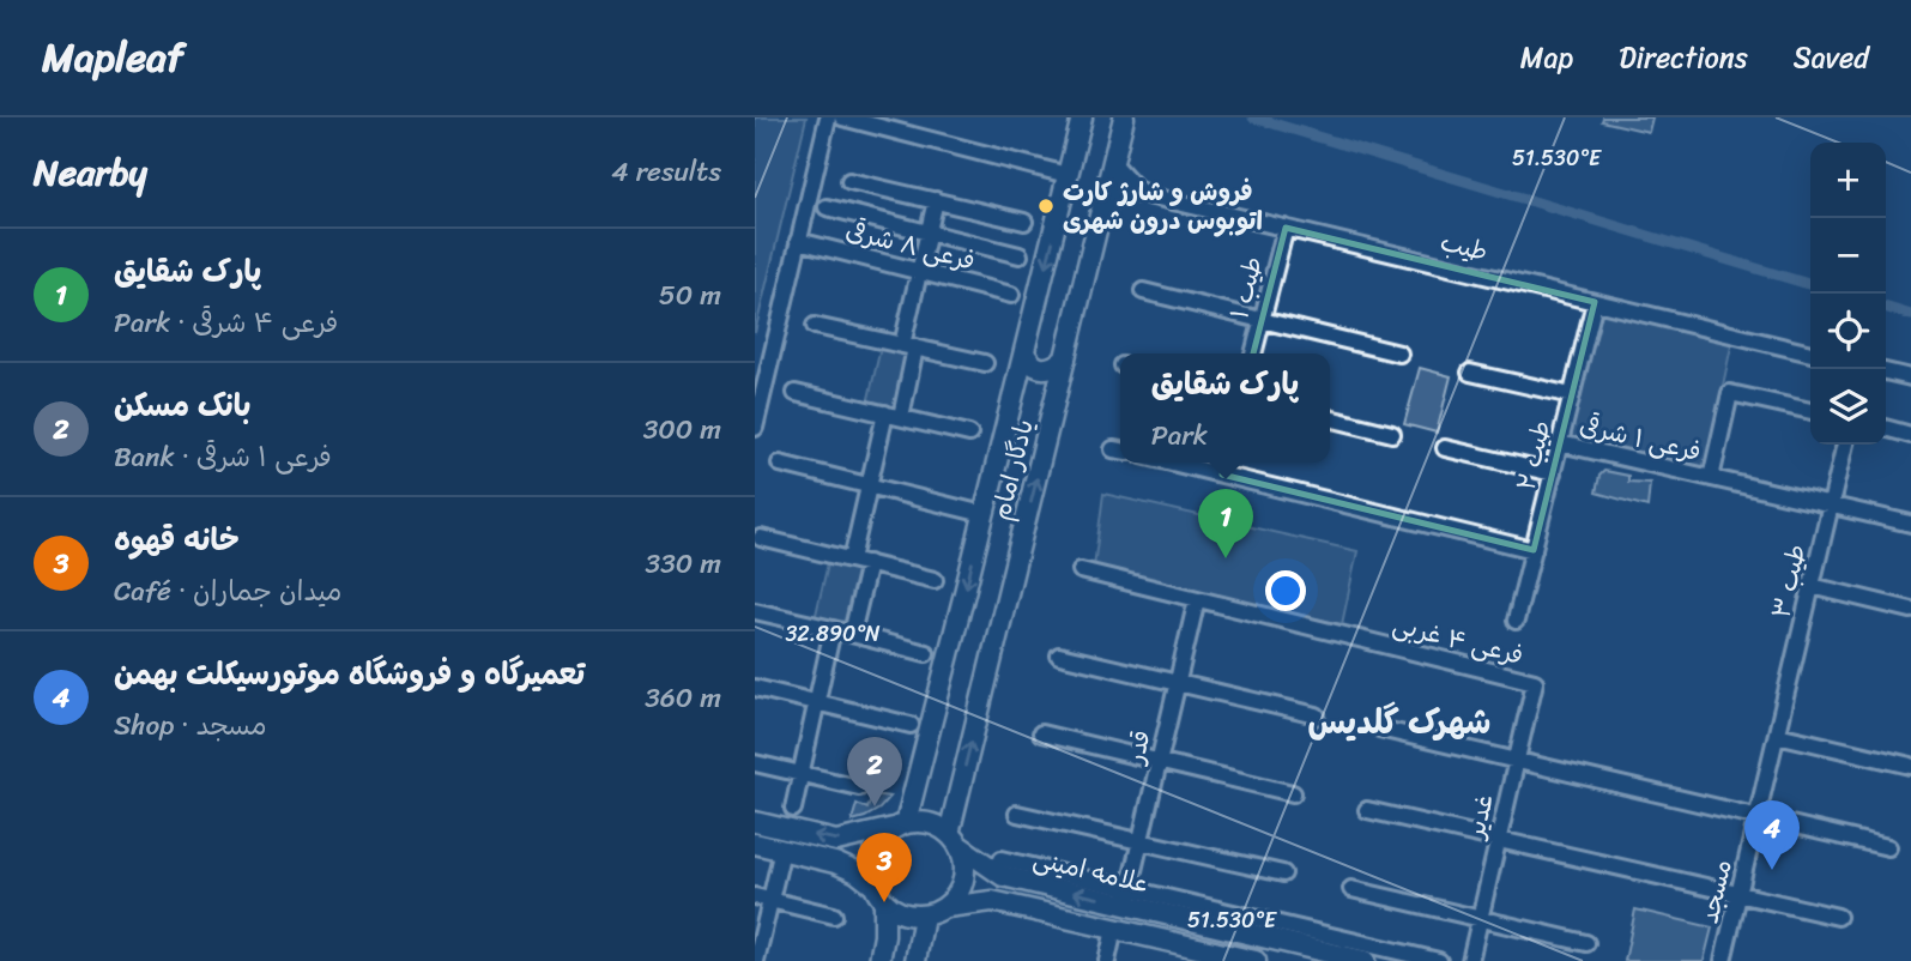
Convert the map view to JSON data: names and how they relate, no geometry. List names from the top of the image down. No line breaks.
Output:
{"streets":{"main road":["یادگار امام","علامه امینی"],"street":["فرعی ۸ شرقی","طیب","طیب ۱","فرعی ۱ شرقی","طیب ۲","طیب ۳","فرعی ۴ غربی","قدر","غدیر","مسجد"]},"crossings":[["طیب","طیب ۱"],["طیب","طیب ۲"],["طیب","یادگار امام"],["فرعی ۱ شرقی","طیب ۲"],["فرعی ۱ شرقی","طیب ۳"],["یادگار امام","علامه امینی"],["طیب ۳","مسجد"],["فرعی ۴ غربی","قدر"],["فرعی ۴ غربی","غدیر"],["قدر","علامه امینی"]],"districts":["شهرک گلدیس"],"places":["فروش و شارژ کارت اتوبوس درون شهری"],"page":{"header":"Mapleaf","nav":["Map","Directions","Saved"],"heading":["Nearby","4 results"],"map_buttons":["+","−"],"list":[{"mark":"1","name":"پارک شقایق","note":"Park · فرعی ۴ شرقی","value":"50 m"},{"mark":"2","name":"بانک مسکن","note":"Bank · فرعی ۱ شرقی","value":"300 m"},{"mark":"3","name":"خانه قهوه","note":"Café · میدان جماران","value":"330 m"},{"mark":"4","name":"تعمیرگاه و فروشگاه موتورسیکلت بهمن","note":"Shop · مسجد","value":"360 m"}],"popup":["پارک شقایق","Park"],"pins":["1","2","4","3"]},"coordinates":["51.530°E","32.890°N"]}
